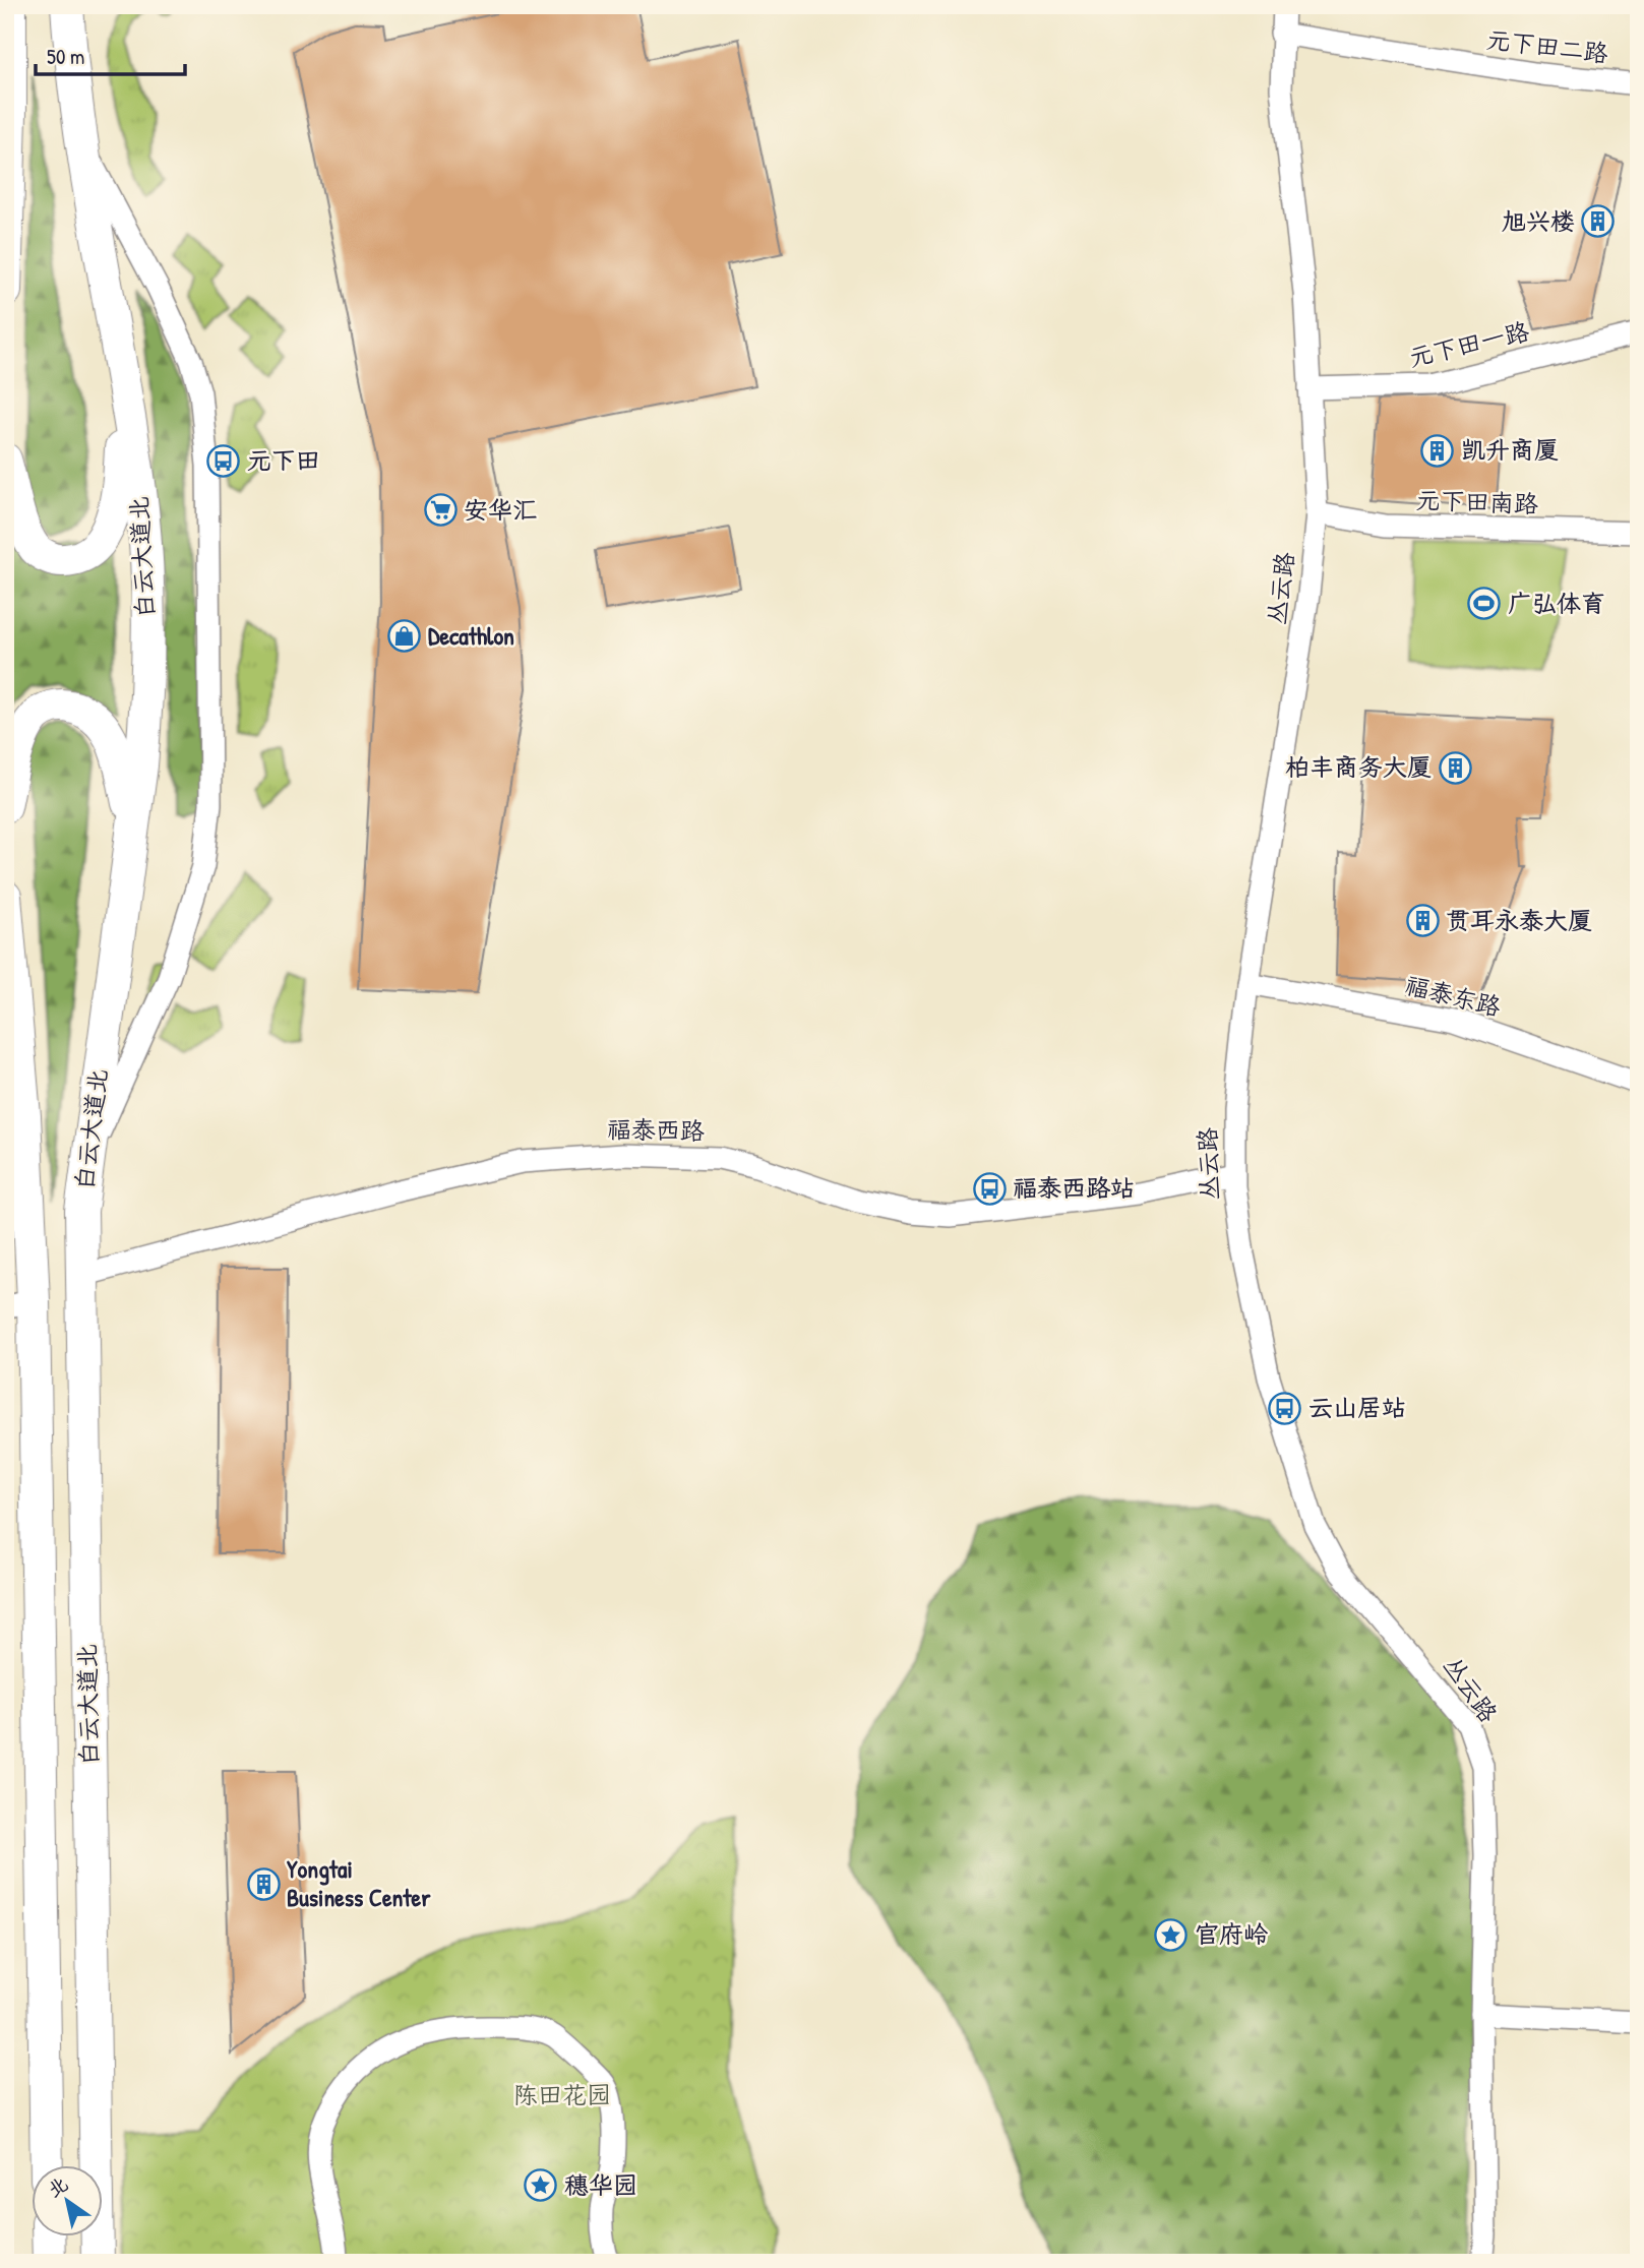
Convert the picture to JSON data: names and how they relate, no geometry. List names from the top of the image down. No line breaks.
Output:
{"streets":{"highway":["白云大道北"],"street":["元下田二路","元下田一路","元下田南路","丛云路","福泰东路","福泰西路"]},"crossings":[["元下田二路","丛云路"],["元下田一路","丛云路"],["元下田南路","丛云路"],["白云大道北","福泰西路"],["丛云路","福泰东路"],["丛云路","福泰西路"]],"parks":["陈田花园"],"places":{"building":["旭兴楼","凯升商厦","柏丰商务大厦","贯耳永泰大厦","Yongtai Business Center"],"bus stop":["元下田","福泰西路站","云山居站"],"supermarket":["安华汇"],"sports":["广弘体育"],"shop":["Decathlon"],"place":["官府岭","穗华园"]},"scale_bar":"50 m","north":"top left"}
